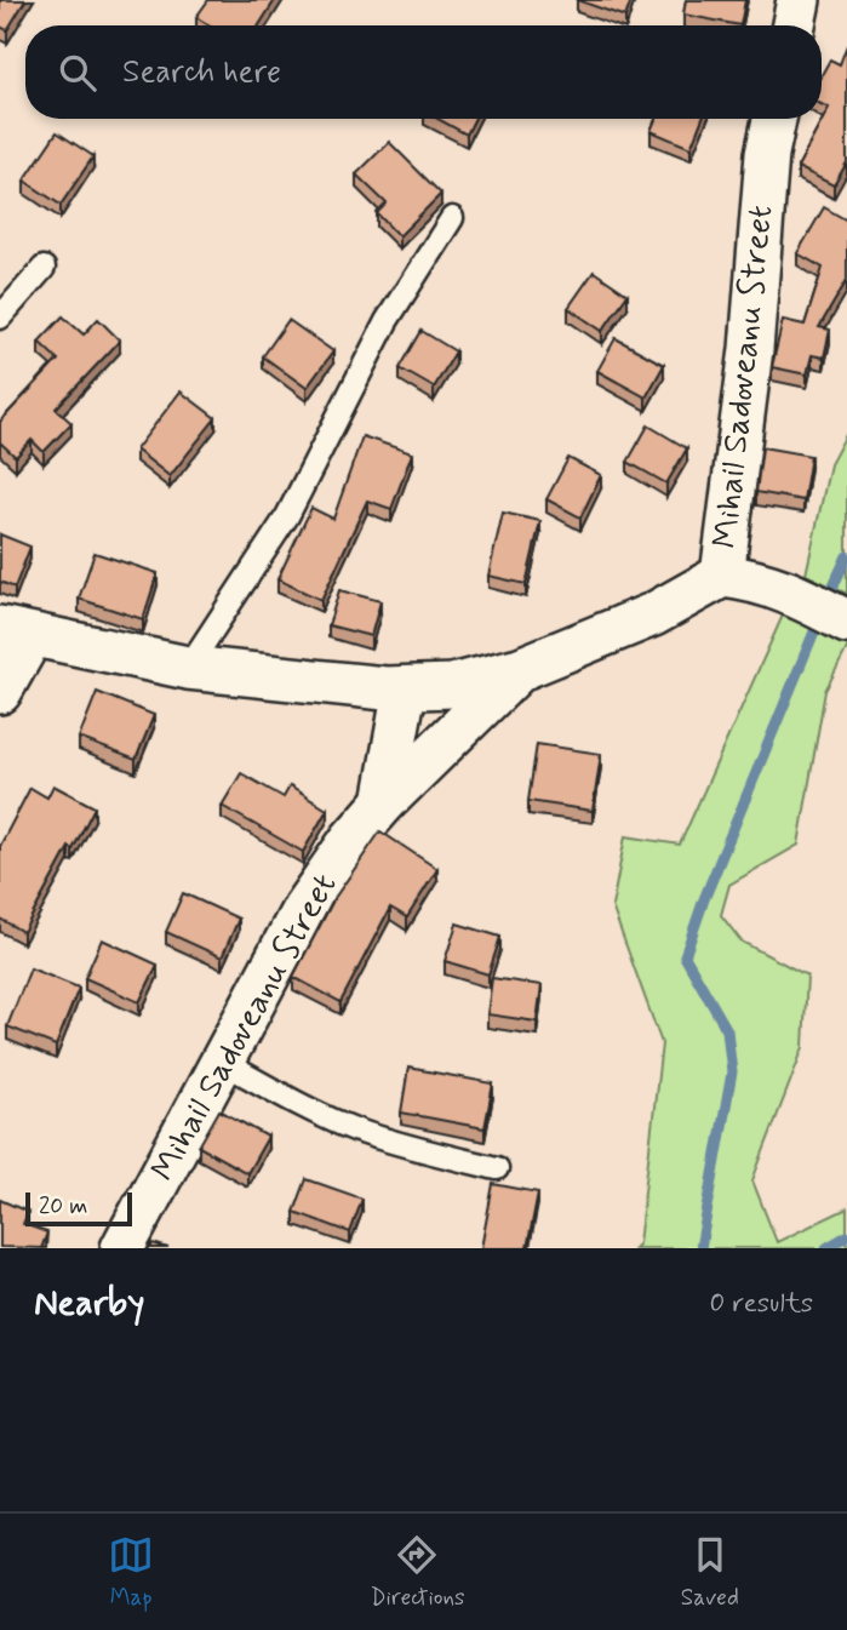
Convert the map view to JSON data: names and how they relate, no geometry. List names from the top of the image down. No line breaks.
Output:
{"streets":{"street":["Mihail Sadoveanu Street"]},"scale_bar":"20 m","page":{"search":"Search here","scale":"20 m","heading":["Nearby","0 results"],"nav":["Map","Directions","Saved"]}}
